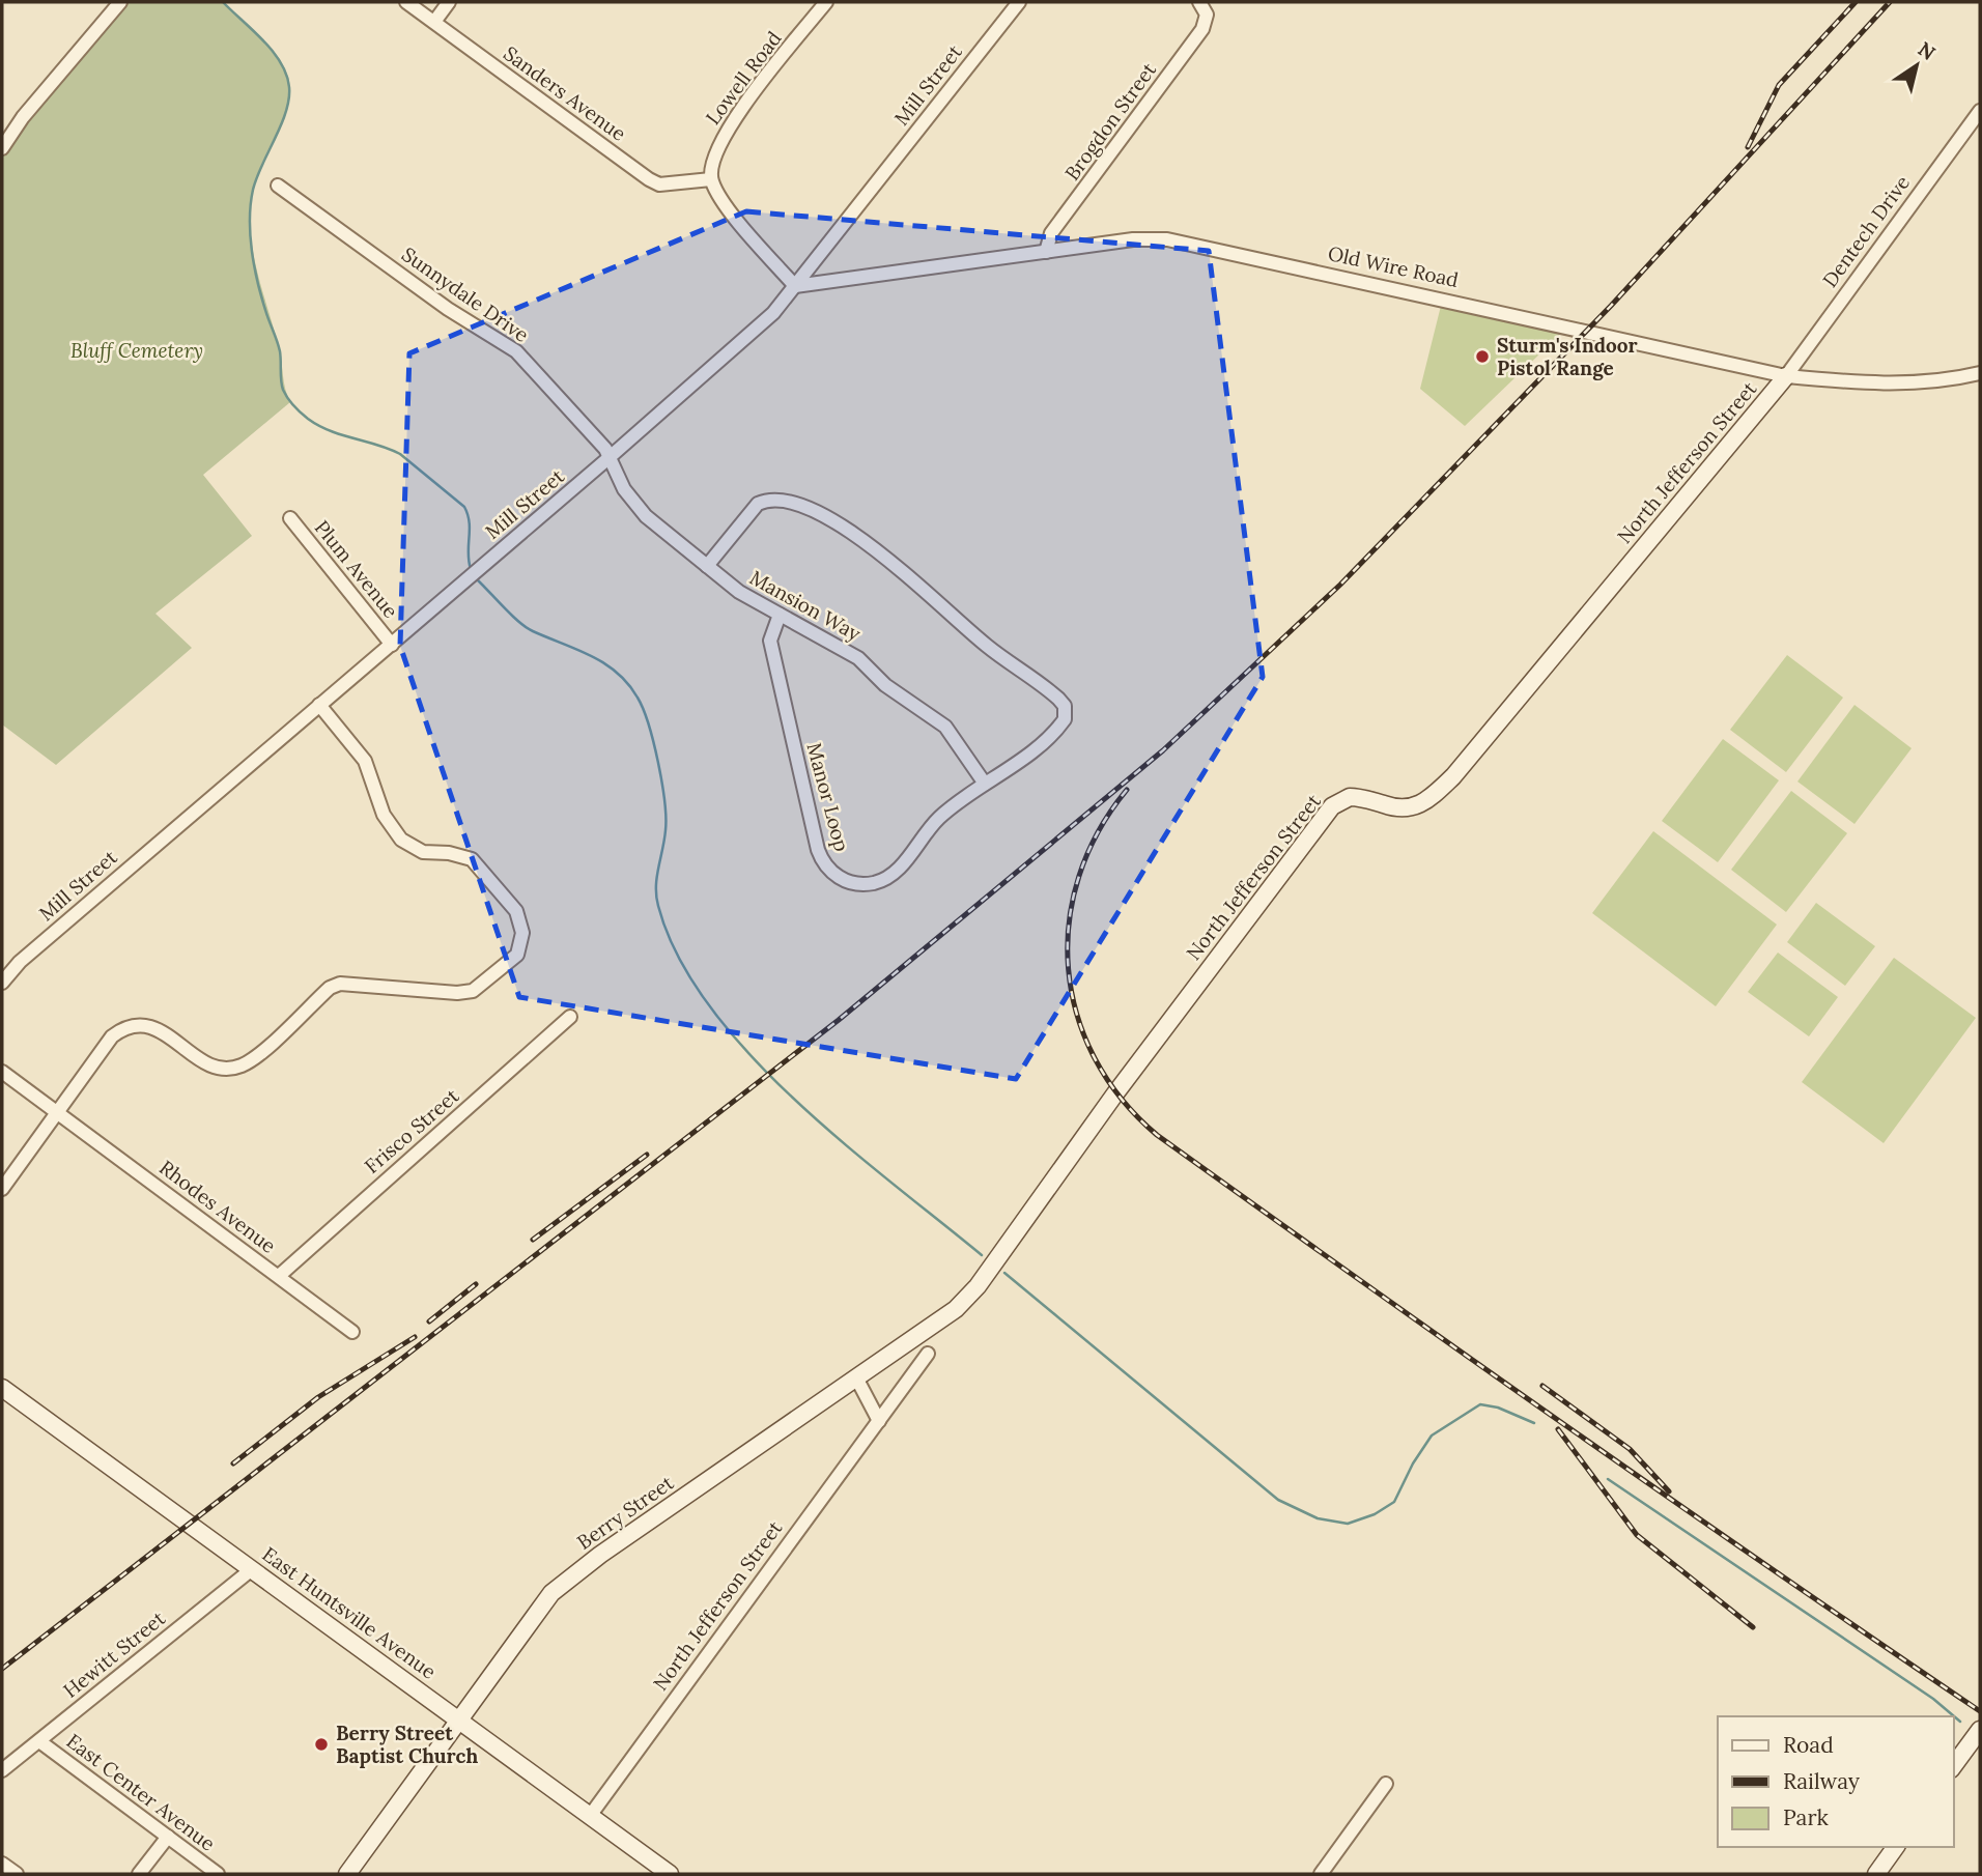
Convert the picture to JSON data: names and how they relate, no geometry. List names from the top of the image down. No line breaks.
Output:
{"streets":{"street":["Lowell Road","Mill Street","Sanders Avenue","Brogdon Street","Dentech Drive","Old Wire Road","Sunnydale Drive","North Jefferson Street","Plum Avenue","Mansion Way","Manor Loop","Frisco Street","Rhodes Avenue","Berry Street","East Huntsville Avenue","Hewitt Street","East Center Avenue"]},"crossings":[["Lowell Road","Sanders Avenue"],["Mill Street","Old Wire Road"],["Mill Street","Sunnydale Drive"],["Mill Street","Plum Avenue"],["Mill Street","Mansion Way"],["Brogdon Street","Old Wire Road"],["Dentech Drive","Old Wire Road"],["Dentech Drive","North Jefferson Street"],["Old Wire Road","North Jefferson Street"],["Sunnydale Drive","Mansion Way"],["North Jefferson Street","Berry Street"],["North Jefferson Street","East Huntsville Avenue"],["Mansion Way","Manor Loop"],["Frisco Street","Rhodes Avenue"],["Berry Street","East Huntsville Avenue"],["East Huntsville Avenue","Hewitt Street"],["Hewitt Street","East Center Avenue"]],"parks":["Bluff Cemetery"],"places":["Sturm's Indoor Pistol Range","Berry Street Baptist Church"],"legend":["Road","Railway","Park"],"north":"top right"}
